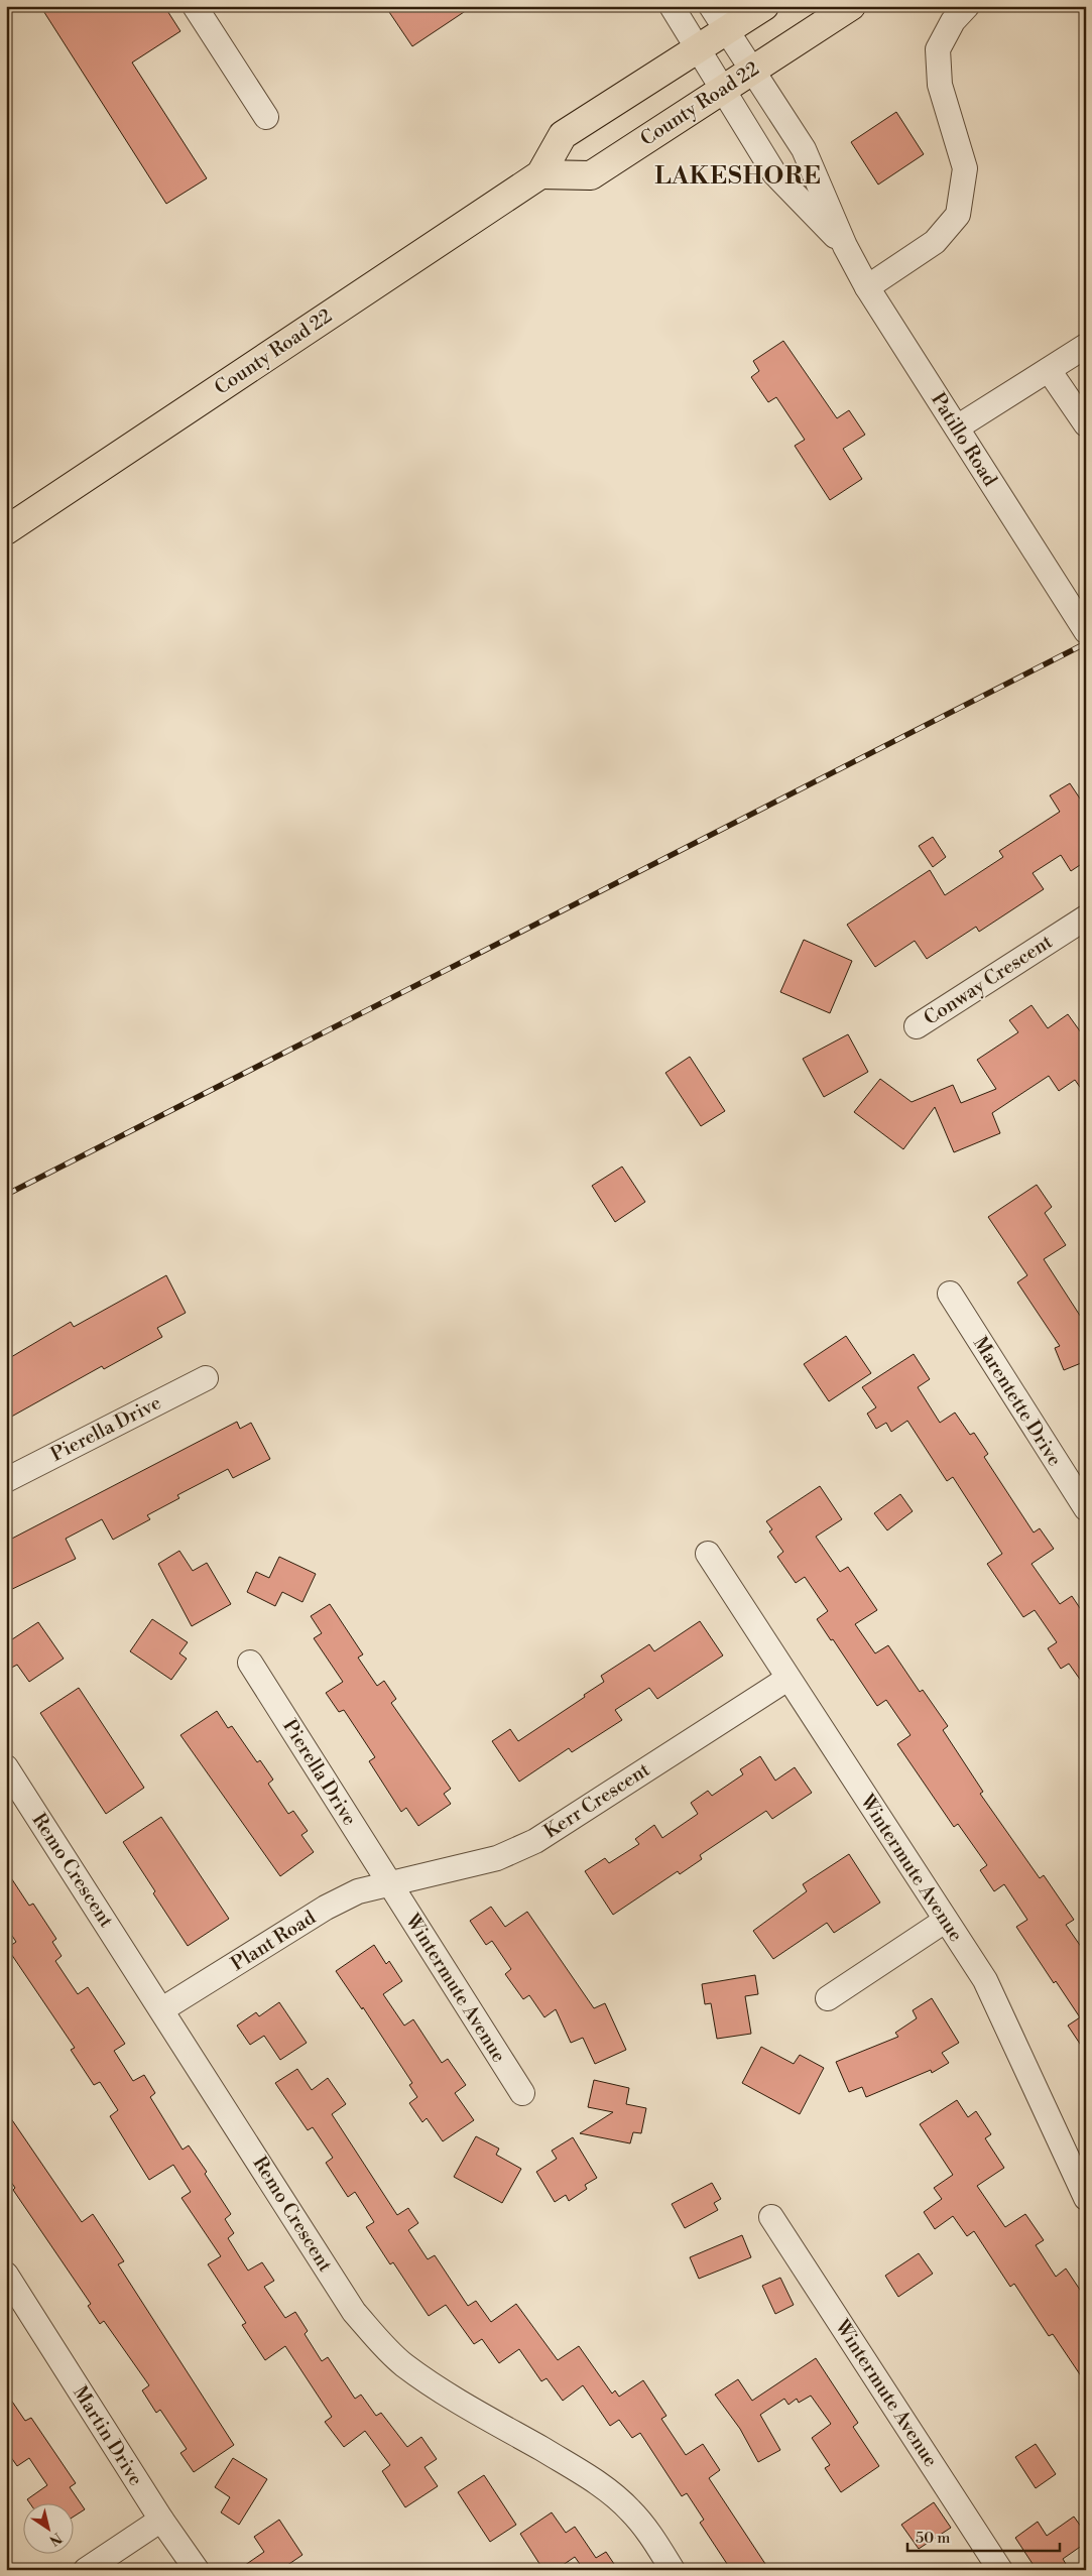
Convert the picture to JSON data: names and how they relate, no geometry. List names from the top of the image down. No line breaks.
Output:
{"streets":{"main road":["County Road 22"],"street":["Patillo Road","Conway Crescent","Marentette Drive","Pierella Drive","Kerr Crescent","Wintermute Avenue","Remo Crescent","Plant Road","Martin Drive"]},"crossings":[["County Road 22","Patillo Road"],["Pierella Drive","Kerr Crescent"],["Pierella Drive","Wintermute Avenue"],["Pierella Drive","Plant Road"],["Kerr Crescent","Wintermute Avenue"],["Kerr Crescent","Plant Road"],["Wintermute Avenue","Plant Road"],["Remo Crescent","Plant Road"]],"districts":["LAKESHORE"],"scale_bar":"50 m","north":"bottom right"}
